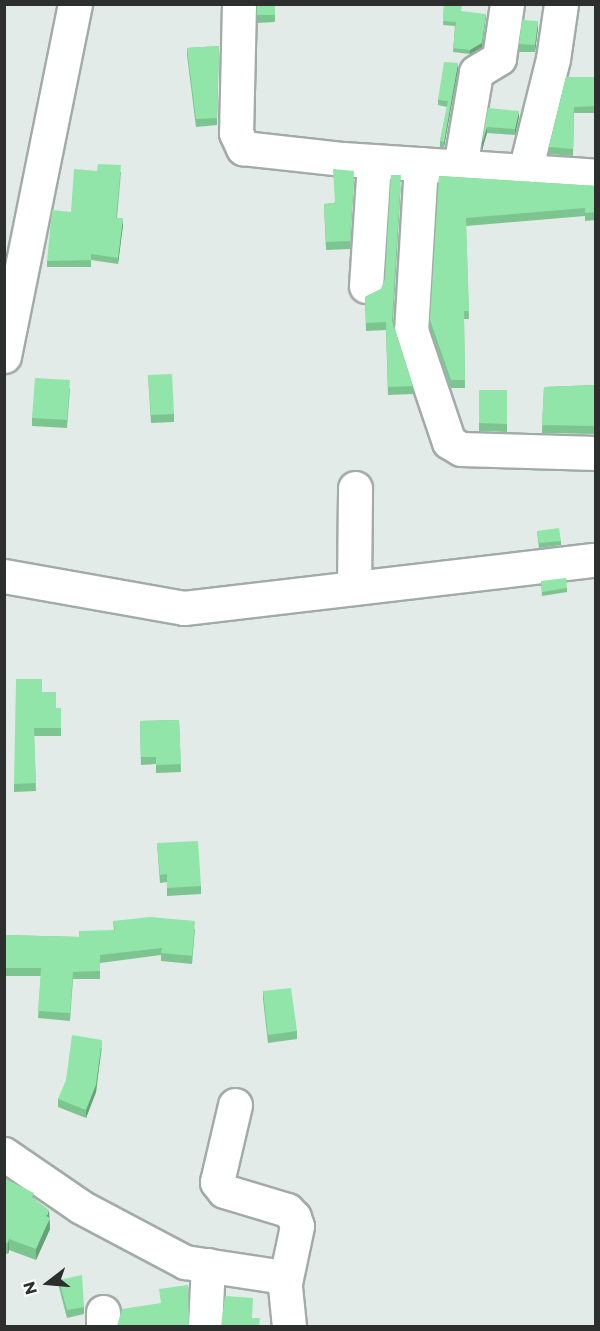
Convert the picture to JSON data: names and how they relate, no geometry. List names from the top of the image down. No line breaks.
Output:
{"north":"left"}
